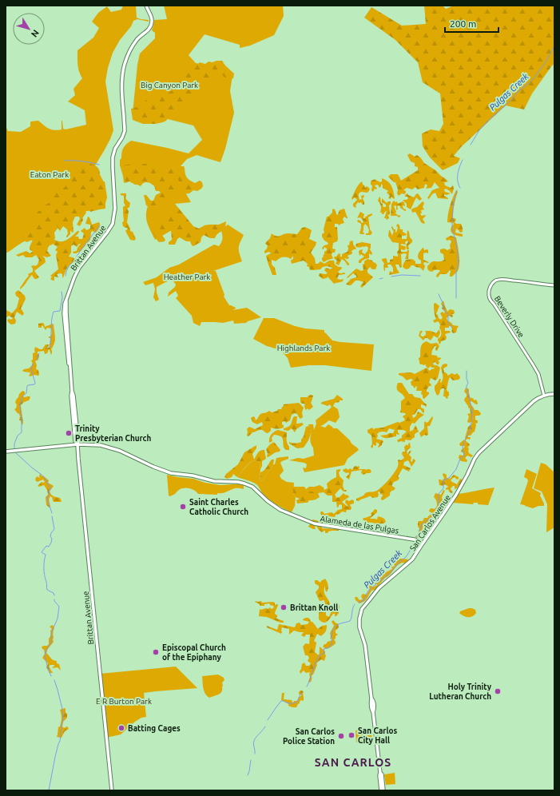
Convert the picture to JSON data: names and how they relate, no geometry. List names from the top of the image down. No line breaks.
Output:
{"streets":{"main road":["Brittan Avenue","San Carlos Avenue","Alameda de las Pulgas"],"street":["Beverly Drive"]},"crossings":[["Brittan Avenue","Alameda de las Pulgas"],["Beverly Drive","San Carlos Avenue"],["San Carlos Avenue","Alameda de las Pulgas"]],"districts":["SAN CARLOS"],"water":["Pulgas Creek"],"parks":["Big Canyon Park","Eaton Park","Heather Park","Highlands Park","E R Burton Park"],"places":["Trinity Presbyterian Church","Saint Charles Catholic Church","Brittan Knoll","Episcopal Church of the Epiphany","Holy Trinity Lutheran Church","Batting Cages","San Carlos City Hall","San Carlos Police Station"],"scale_bar":"200 m","north":"bottom right"}
